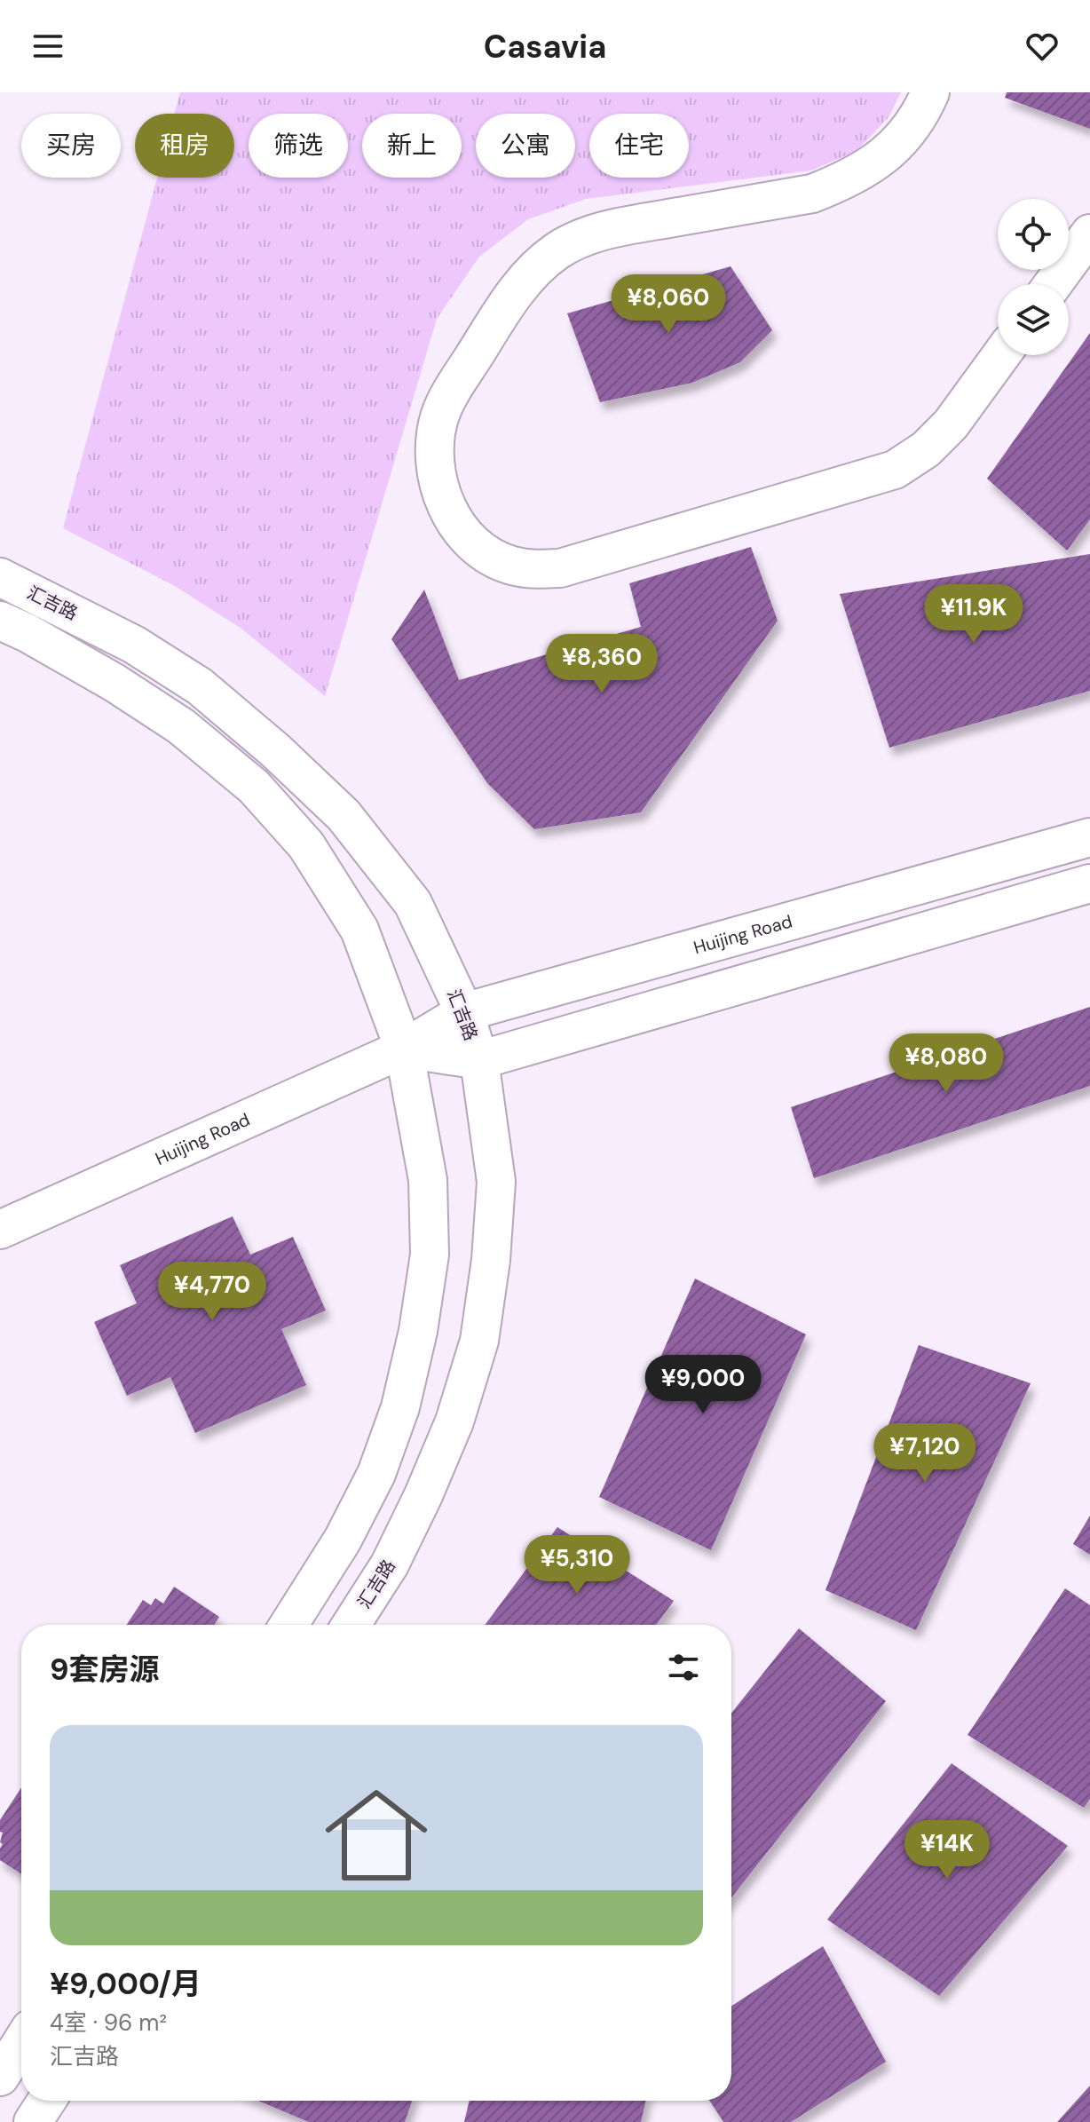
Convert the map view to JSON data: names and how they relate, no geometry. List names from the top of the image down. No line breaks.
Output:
{"streets":{"street":["汇吉路","Huijing Road"]},"crossings":[["汇吉路","Huijing Road"]],"page":{"header":"Casavia","chip":["买房","租房","筛选","新上","公寓","住宅"],"price":["¥8,060","¥11.9K","¥8,360","¥8,080","¥4,770","¥9,000","¥7,120","¥5,310","¥14K"],"heading":"9套房源","list":[{"name":"¥9,000/月","note":"4室 · 96 m² · 汇吉路"}]}}
